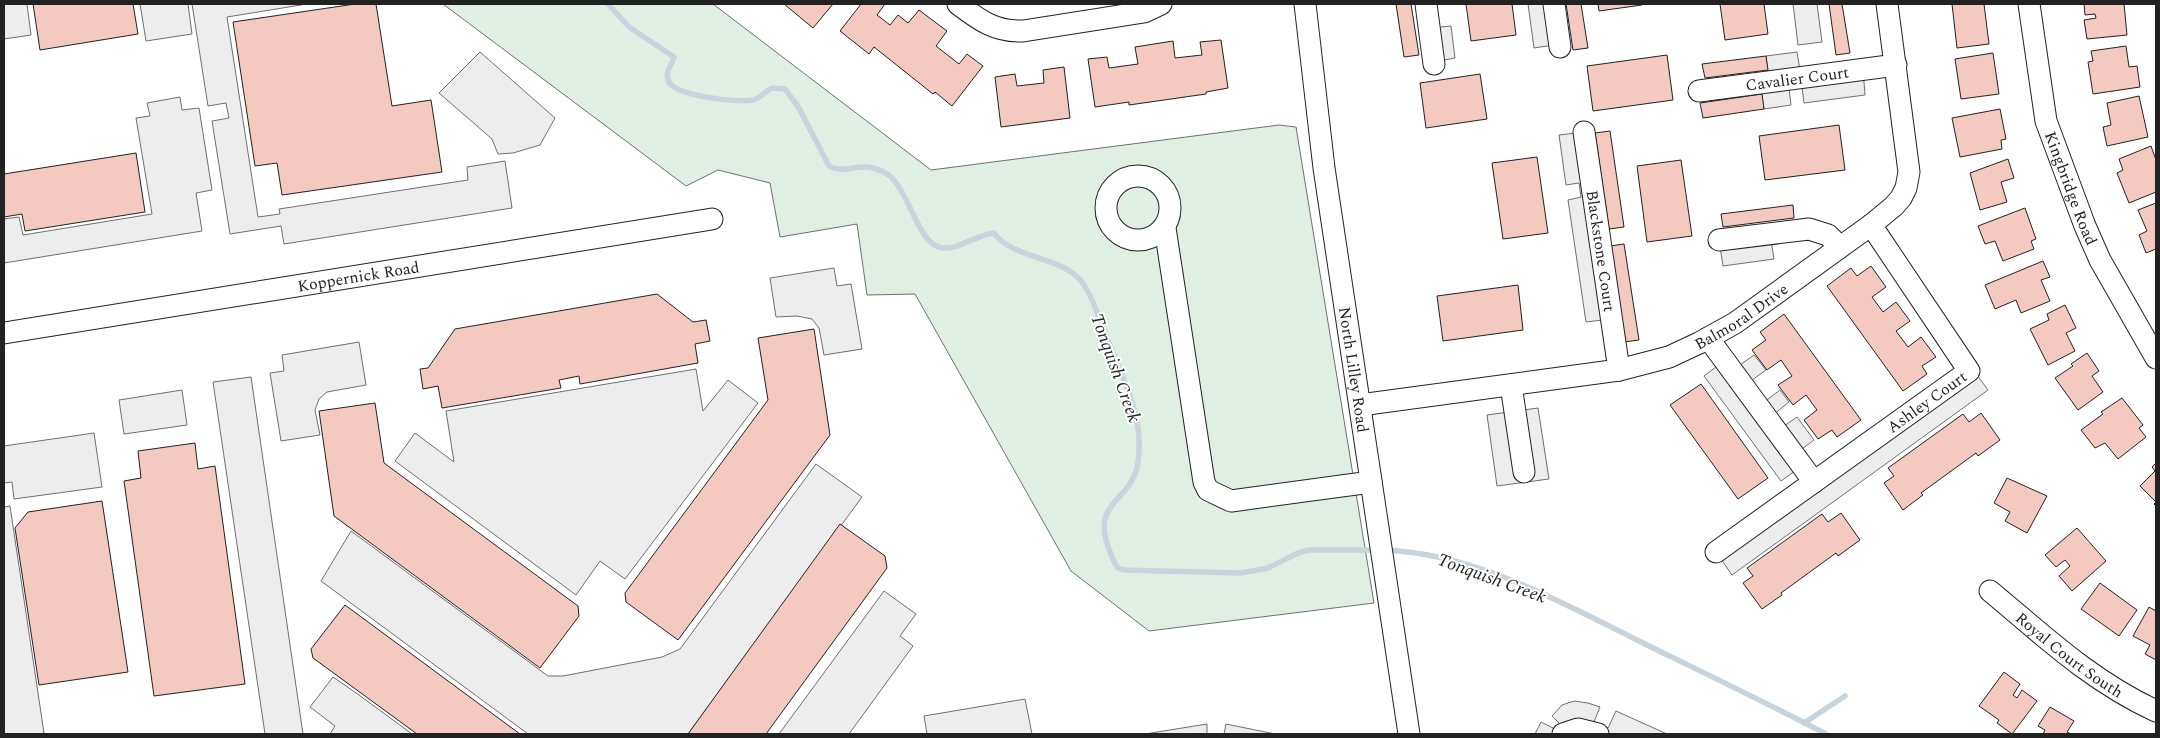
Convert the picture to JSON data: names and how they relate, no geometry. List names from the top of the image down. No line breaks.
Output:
{"streets":{"street":["Cavalier Court","Kingbridge Road","Blackstone Court","Koppernick Road","Balmoral Drive","North Lilley Road","Ashley Court","Royal Court South"]},"crossings":[["Cavalier Court","Balmoral Drive"],["Blackstone Court","Balmoral Drive"],["Balmoral Drive","North Lilley Road"],["Balmoral Drive","Ashley Court"]],"water":["Tonquish Creek"]}
